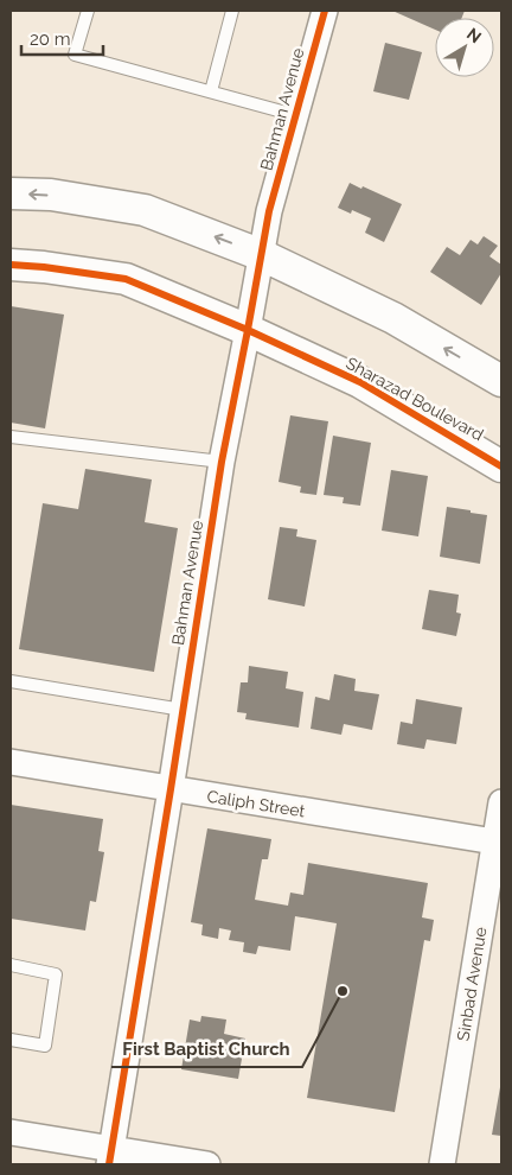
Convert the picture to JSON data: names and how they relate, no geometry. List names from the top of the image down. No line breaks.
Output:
{"streets":{"street":["Bahman Avenue","Sharazad Boulevard","Caliph Street","Sinbad Avenue"]},"crossings":[["Bahman Avenue","Sharazad Boulevard"],["Bahman Avenue","Caliph Street"],["Caliph Street","Sinbad Avenue"]],"places":["First Baptist Church"],"scale_bar":"20 m","north":"top right"}
